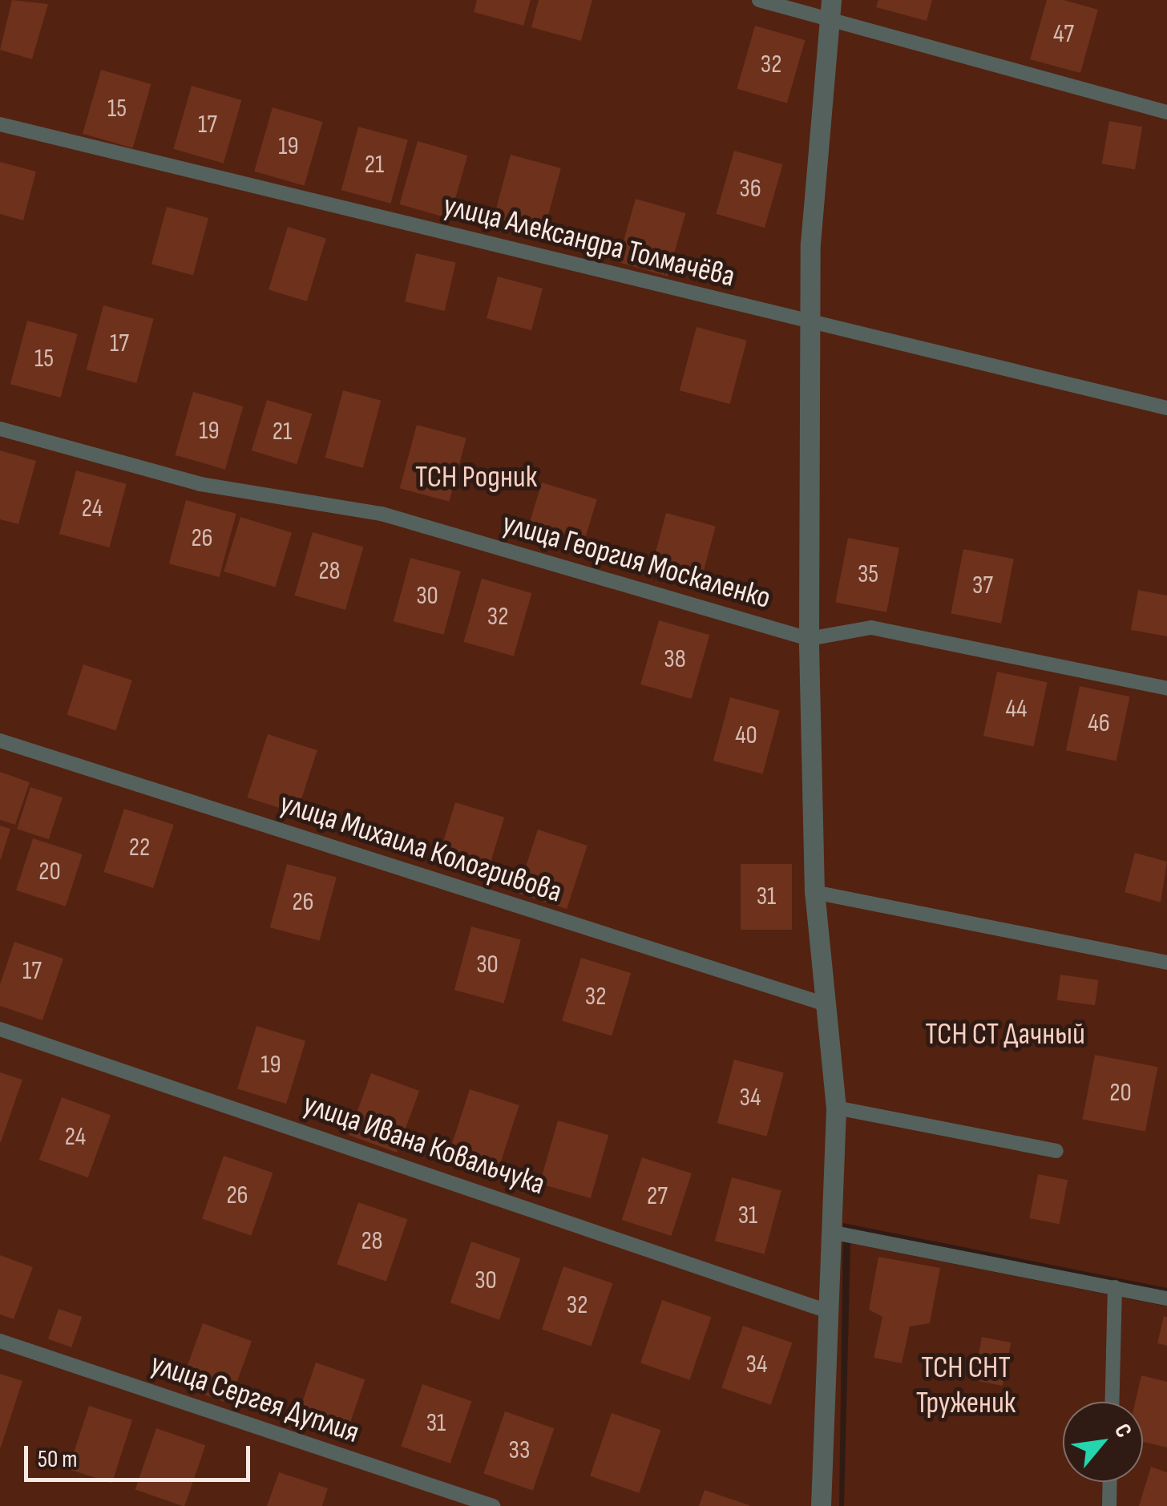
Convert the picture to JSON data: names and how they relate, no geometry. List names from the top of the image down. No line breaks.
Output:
{"streets":{"lane":["улица Александра Толмачёва","улица Георгия Москаленко","улица Михаила Кологривова","улица Ивана Ковальчука","улица Сергея Дуплия"]},"parks":["ТСН Родник","ТСН СТ Дачный","ТСН СНТ Труженик"],"house_numbers":["47","32","15","17","19","21","36","17","15","19","21","24","26","28","35","37","30","32","38","44","46","40","22","20","31","26","30","17","32","19","20","34","24","26","27","31","28","30","32","34","31","33"],"scale_bar":"50 m","north":"top right"}
